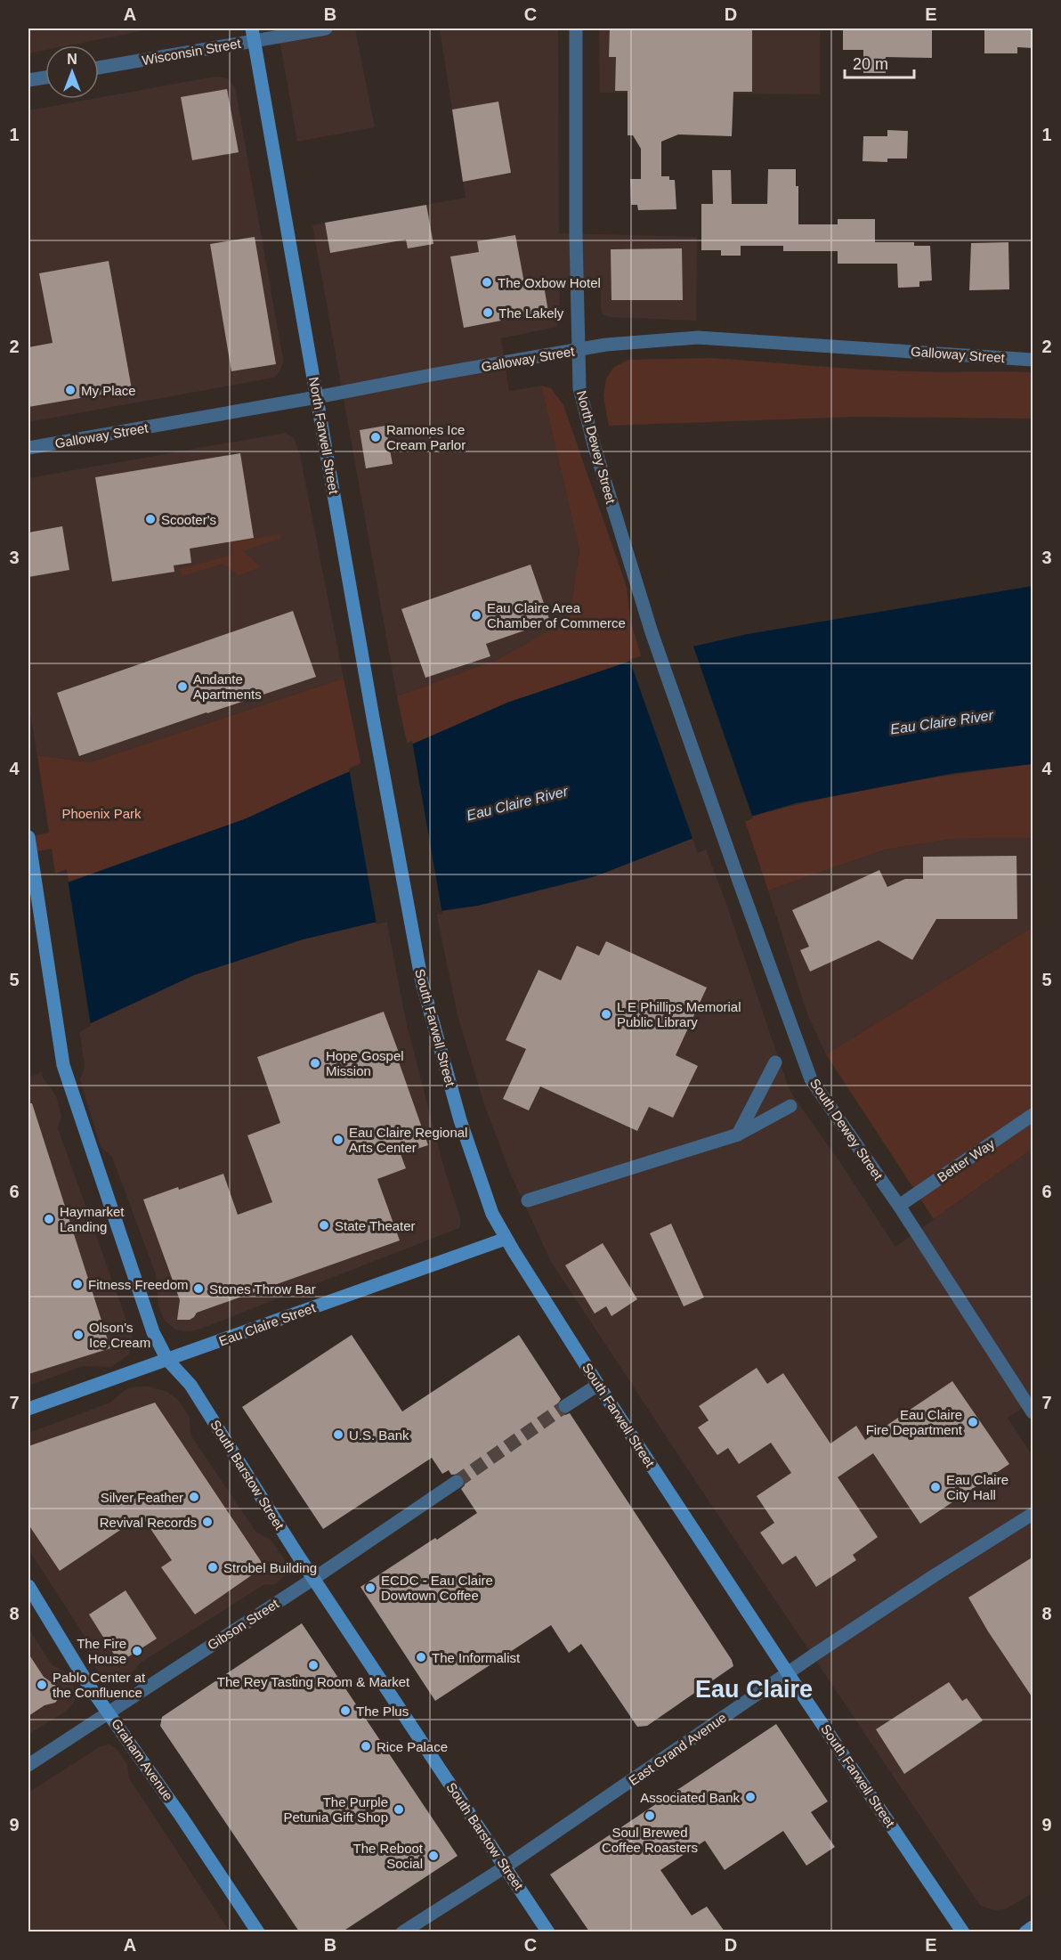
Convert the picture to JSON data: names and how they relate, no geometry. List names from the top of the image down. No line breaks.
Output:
{"streets":{"street":["Wisconsin Street","Galloway Street","North Farwell Street","North Dewey Street","South Farwell Street","South Dewey Street","Better Way","Eau Claire Street","South Barstow Street","Gibson Street","East Grand Avenue","Graham Avenue"]},"crossings":[["Wisconsin Street","North Farwell Street"],["Galloway Street","North Farwell Street"],["Galloway Street","North Dewey Street"],["North Farwell Street","South Farwell Street"],["North Dewey Street","South Dewey Street"],["South Farwell Street","Eau Claire Street"],["South Farwell Street","East Grand Avenue"],["South Dewey Street","Better Way"],["Eau Claire Street","South Barstow Street"],["South Barstow Street","Gibson Street"],["South Barstow Street","East Grand Avenue"],["Gibson Street","Graham Avenue"]],"districts":["Eau Claire"],"water":["Eau Claire River"],"parks":["Phoenix Park"],"places":["The Oxbow Hotel","The Lakely","My Place","Ramones Ice Cream Parlor","Scooter's","Eau Claire Area Chamber of Commerce","Andante Apartments","L E Phillips Memorial Public Library","Hope Gospel Mission","Eau Claire Regional Arts Center","Haymarket Landing","State Theater","Fitness Freedom","Stones Throw Bar","Olson's Ice Cream","Eau Claire Fire Department","U.S. Bank","Eau Claire City Hall","Silver Feather","Revival Records","Strobel Building","ECDC - Eau Claire Dowtown Coffee","The Fire House","The Informalist","The Rey Tasting Room & Market","Pablo Center at the Confluence","The Plus","Rice Palace","Associated Bank","The Purple Petunia Gift Shop","Soul Brewed Coffee Roasters","The Reboot Social"],"scale_bar":"20 m","north":"top","grid":{"columns":["A","B","C","D","E"],"rows":["1","2","3","4","5","6","7","8","9"]}}
